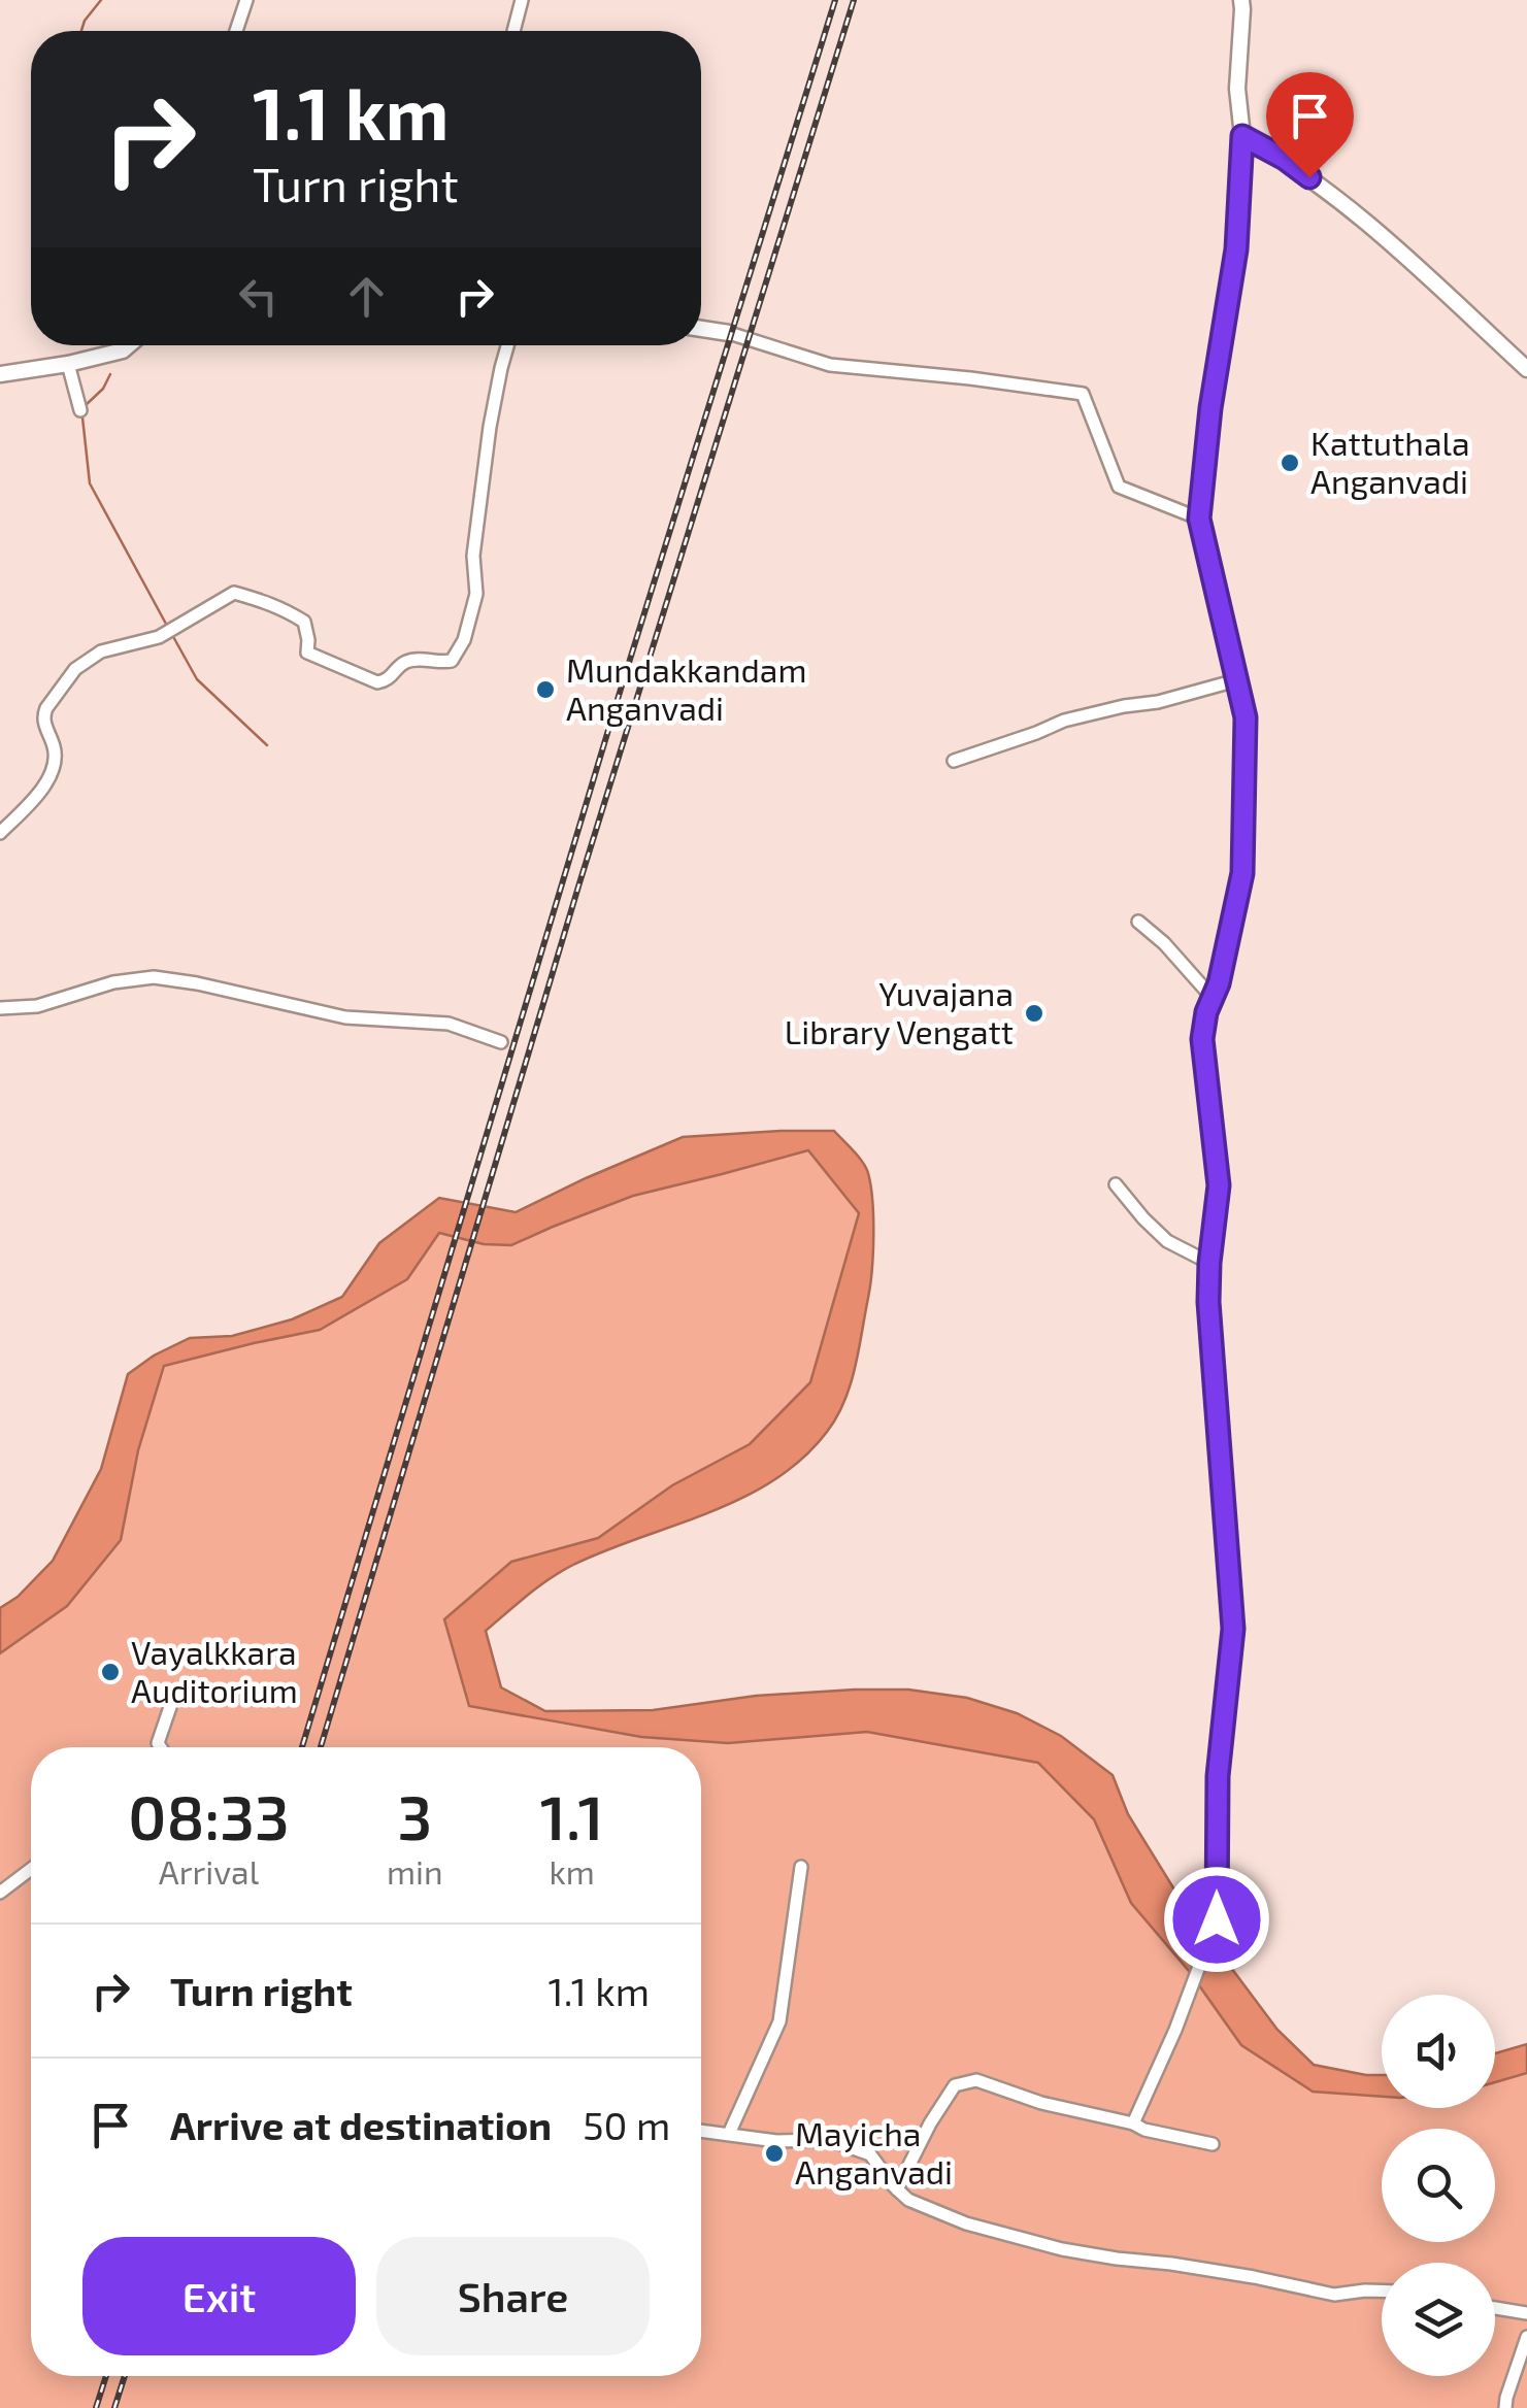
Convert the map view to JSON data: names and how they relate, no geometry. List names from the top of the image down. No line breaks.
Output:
{"places":["Kattuthala Anganvadi","Mundakkandam Anganvadi","Yuvajana Library Vengatt","Vayalkkara Auditorium","Mayicha Anganvadi"],"page":{"turn":["1.1 km","Turn right"],"eta":["08:33","Arrival","3","min","1.1","km"],"list":[{"name":"Turn right","value":"1.1 km"},{"name":"Arrive at destination","value":"50 m"}],"buttons":["Exit","Share"]}}
